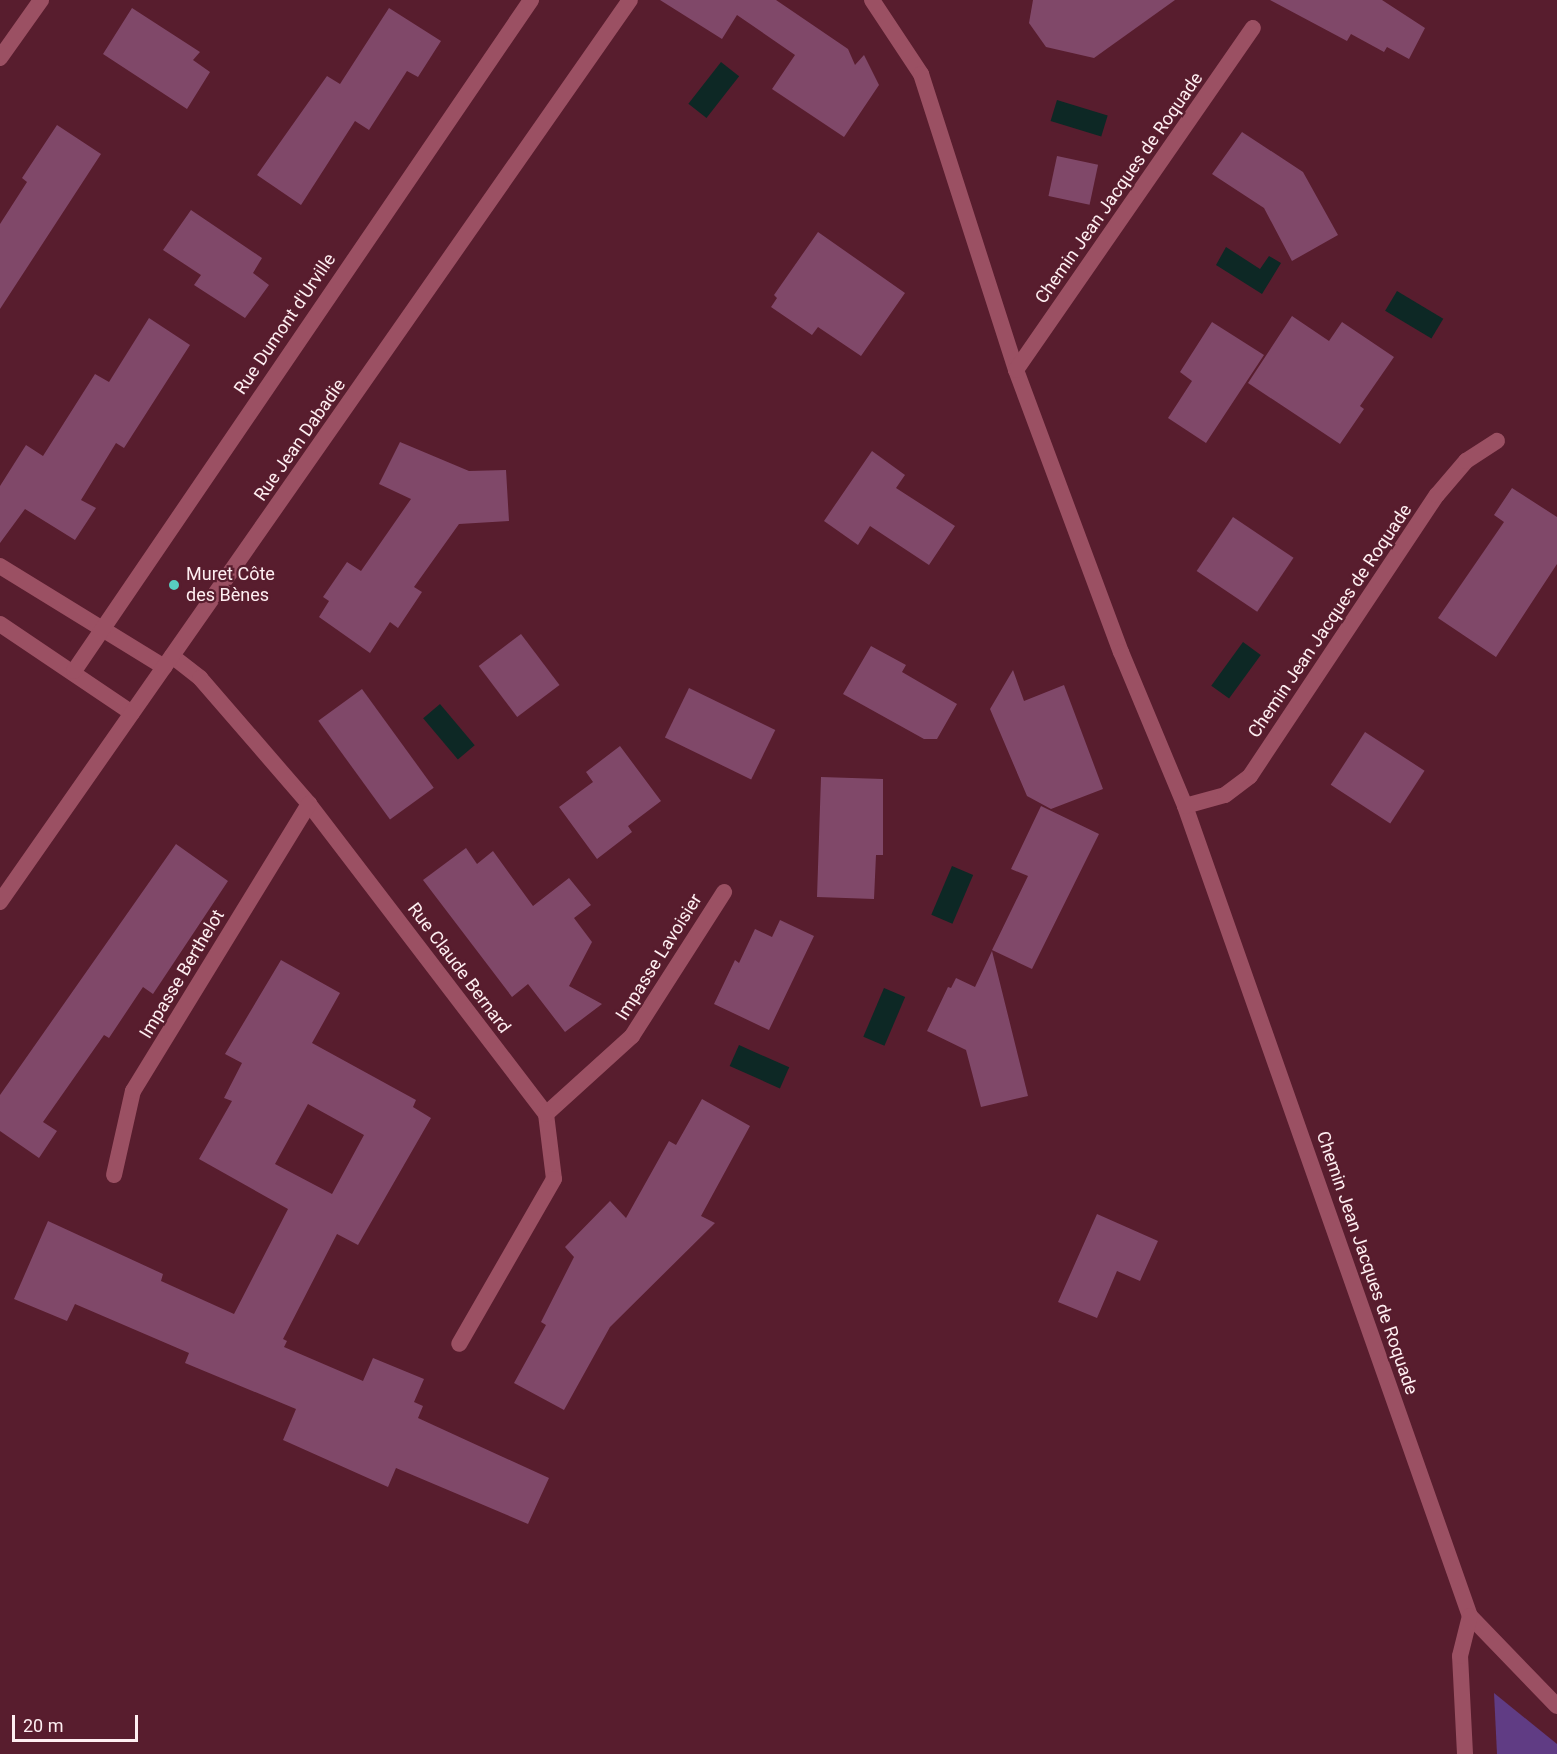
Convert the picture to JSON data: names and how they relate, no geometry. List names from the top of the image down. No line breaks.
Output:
{"streets":{"street":["Chemin Jean Jacques de Roquade","Rue Dumont d'Urville","Rue Jean Dabadie","Impasse Lavoisier","Rue Claude Bernard","Impasse Berthelot"]},"crossings":[["Rue Dumont d'Urville","Rue Claude Bernard"],["Rue Jean Dabadie","Rue Claude Bernard"],["Impasse Lavoisier","Rue Claude Bernard"],["Rue Claude Bernard","Impasse Berthelot"]],"places":["Muret Côte des Bènes"],"scale_bar":"20 m"}
